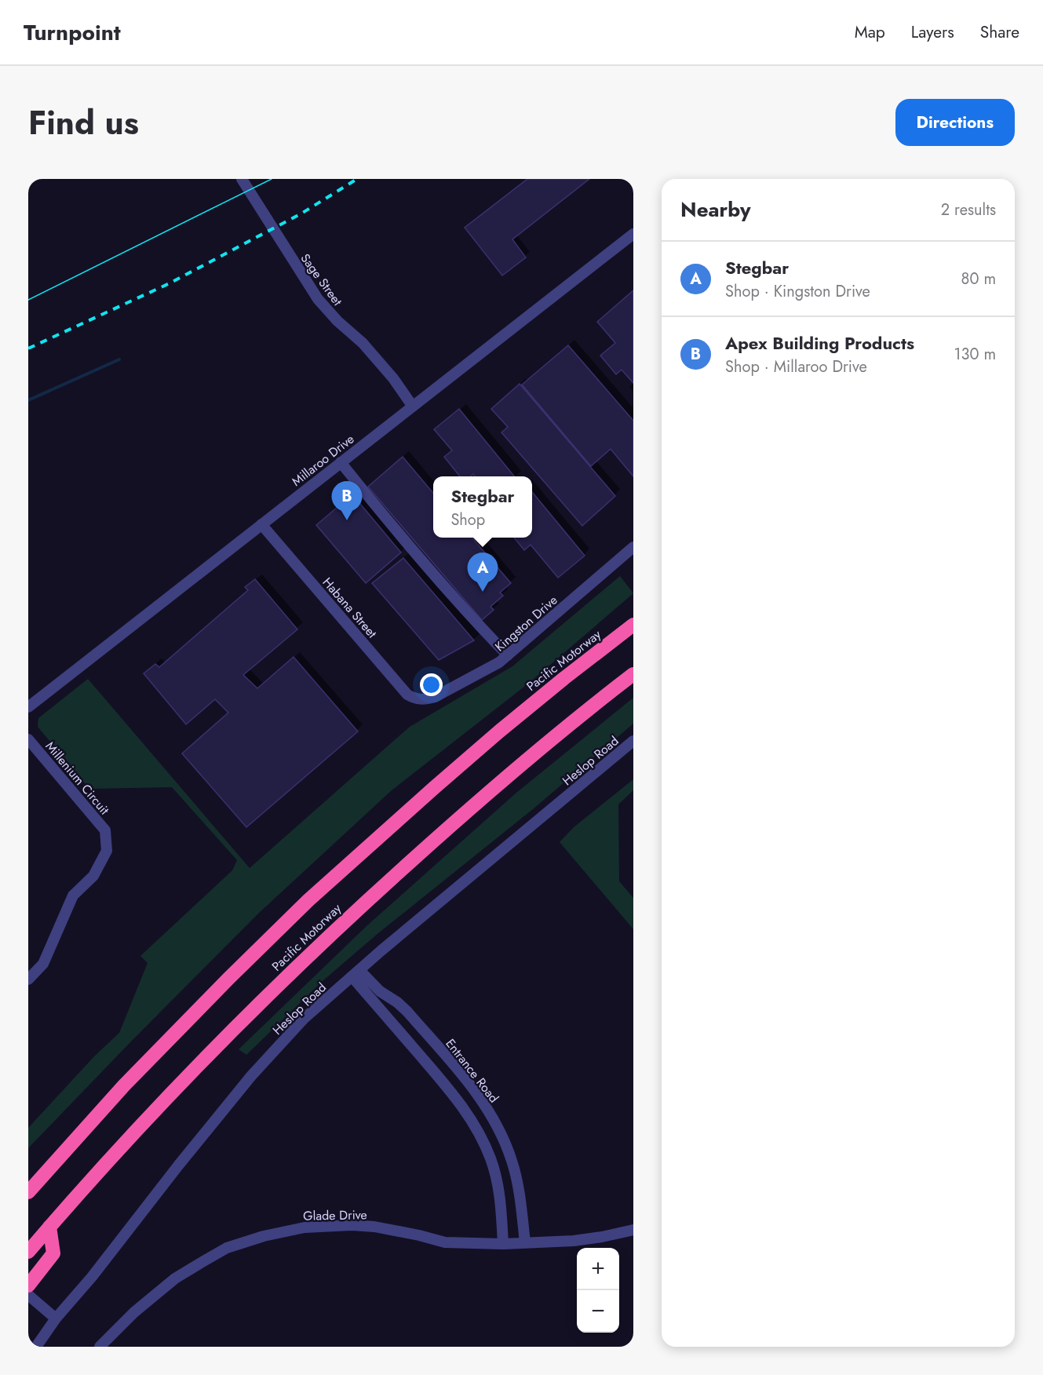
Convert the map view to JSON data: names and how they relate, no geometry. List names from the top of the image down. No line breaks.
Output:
{"streets":{"highway":["Pacific Motorway"],"street":["Sage Street","Millaroo Drive","Habana Street","Kingston Drive","Heslop Road","Millenium Circuit","Entrance Road","Glade Drive"]},"crossings":[["Sage Street","Millaroo Drive"],["Millaroo Drive","Habana Street"],["Habana Street","Kingston Drive"],["Heslop Road","Entrance Road"],["Entrance Road","Glade Drive"]],"page":{"header":"Turnpoint","nav":["Map","Layers","Share"],"title":"Find us","buttons":"Directions","heading":["Nearby","2 results"],"list":[{"mark":"A","name":"Stegbar","note":"Shop · Kingston Drive","value":"80 m"},{"mark":"B","name":"Apex Building Products","note":"Shop · Millaroo Drive","value":"130 m"}],"popup":["Stegbar","Shop"],"pins":["B","A"],"map_buttons":["+","−"]}}
